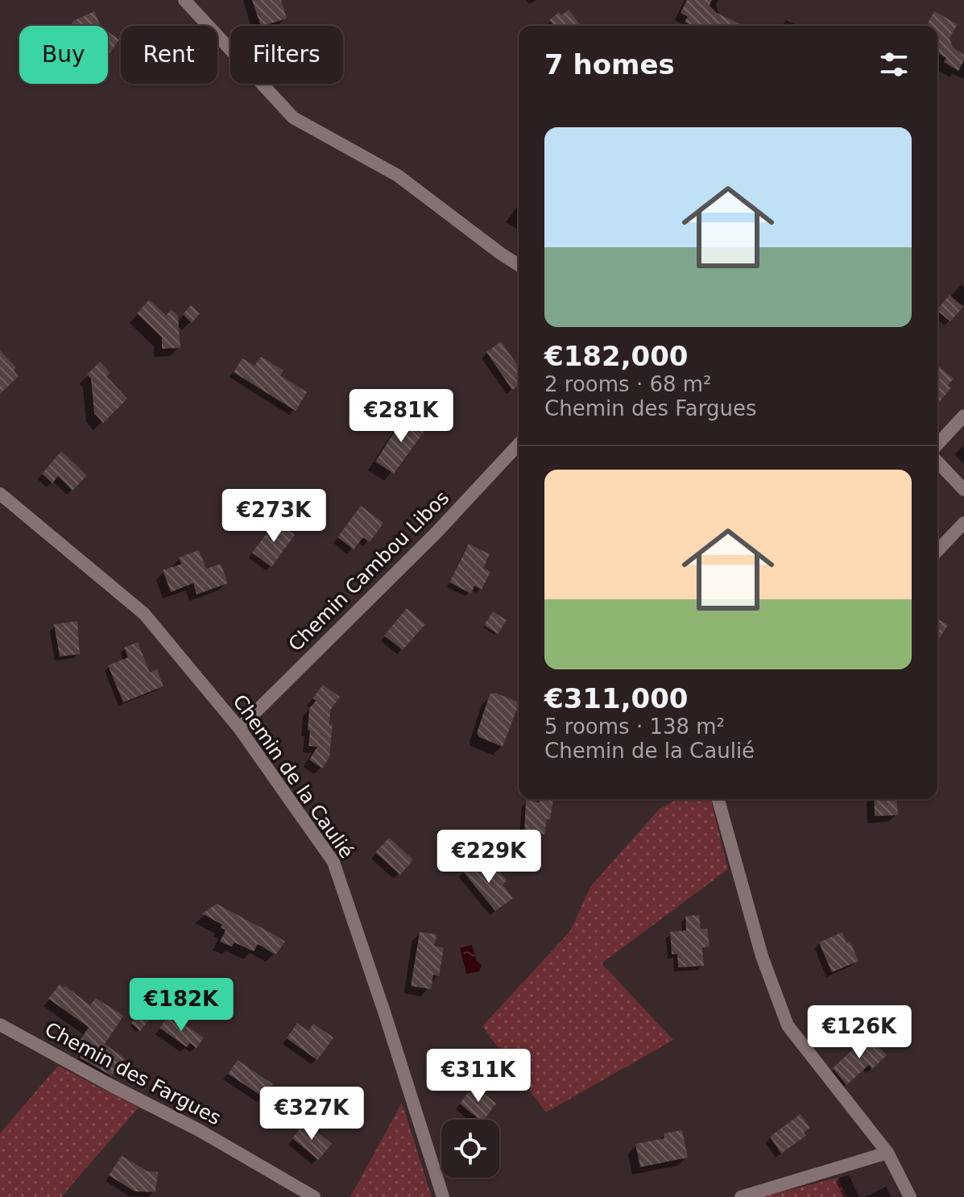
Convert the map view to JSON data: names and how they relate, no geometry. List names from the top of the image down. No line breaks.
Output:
{"streets":{"street":["Chemin Cambou Libos","Chemin de la Caulié","Chemin des Fargues"]},"crossings":[["Chemin Cambou Libos","Chemin de la Caulié"]],"page":{"chip":["Buy","Rent","Filters"],"heading":"7 homes","list":[{"name":"€182,000","note":"2 rooms · 68 m² · Chemin des Fargues"},{"name":"€311,000","note":"5 rooms · 138 m² · Chemin de la Caulié"}],"price":["€281K","€273K","€229K","€182K","€126K","€311K","€327K"]}}
